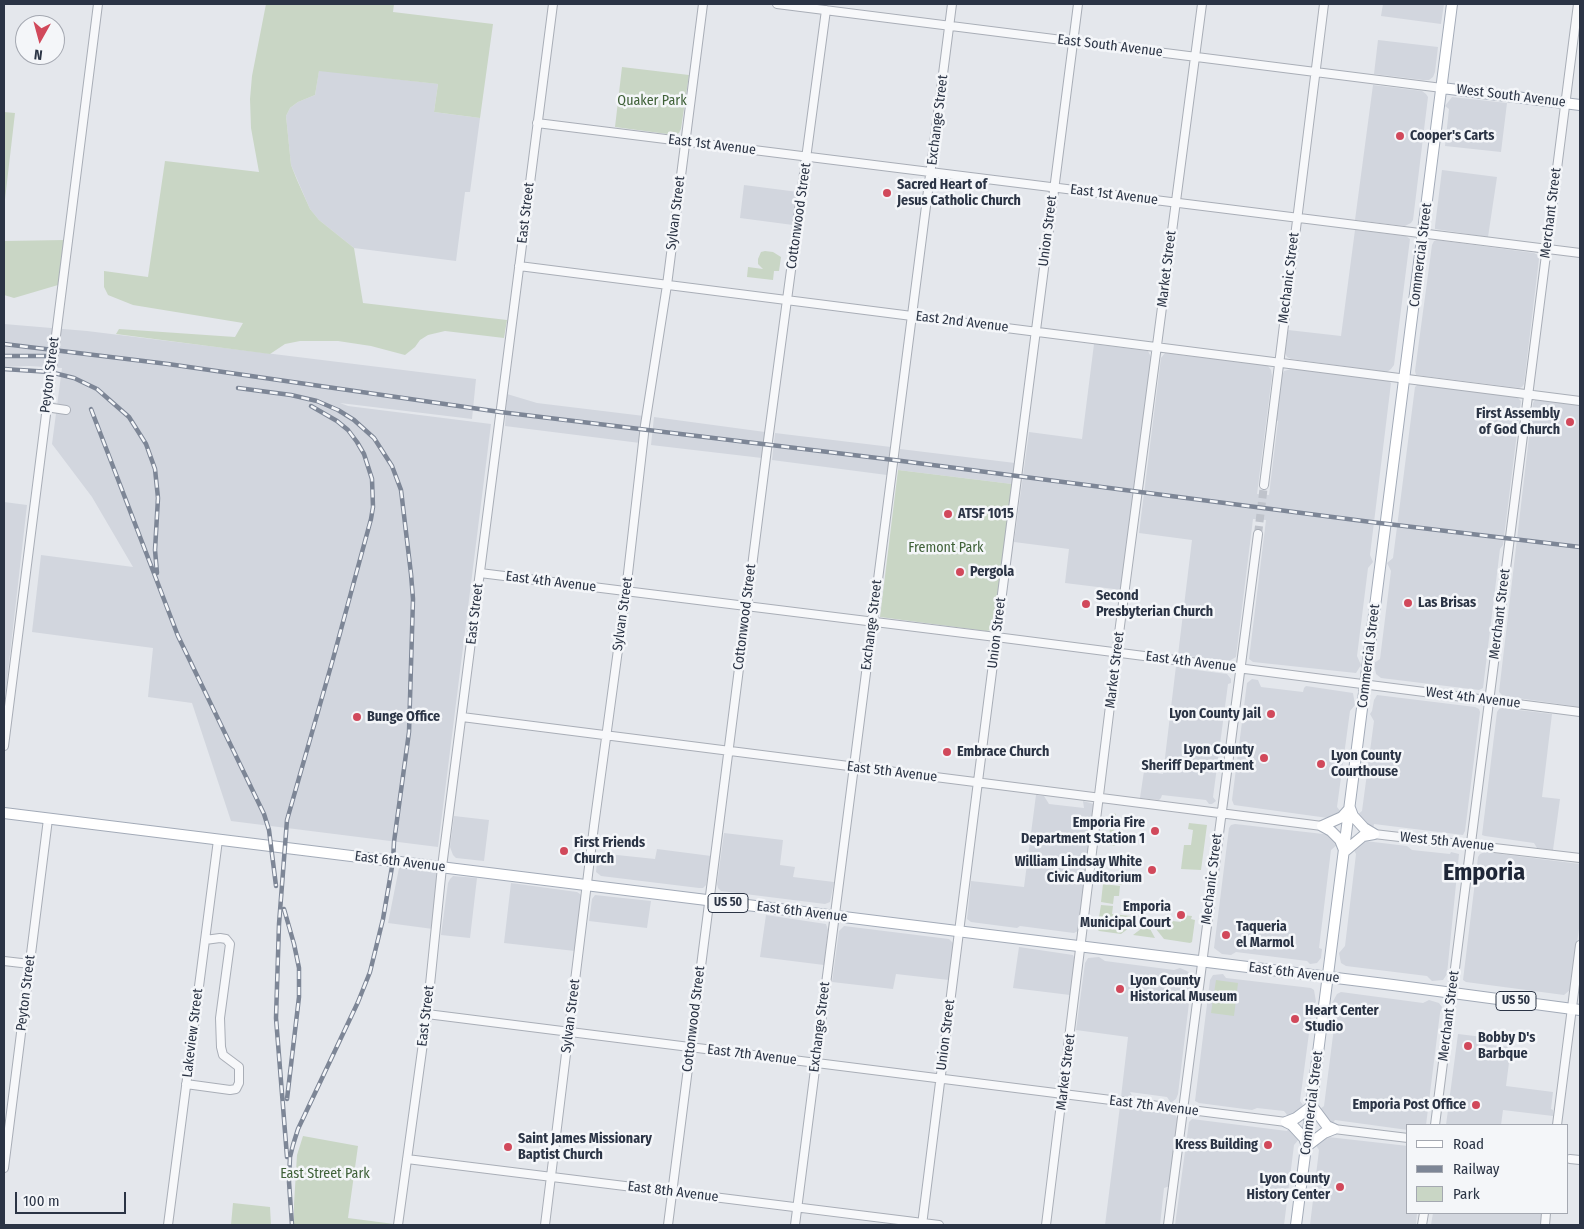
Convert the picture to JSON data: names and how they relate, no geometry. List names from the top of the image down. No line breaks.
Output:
{"streets":{"main road":["West South Avenue","Commercial Street","East 6th Avenue","US 50"],"street":["East South Avenue","Exchange Street","East 1st Avenue","East Street","Sylvan Street","Merchant Street","Cottonwood Street","Union Street","Market Street","Mechanic Street","East 2nd Avenue","Peyton Street","East 4th Avenue","West 4th Avenue","East 5th Avenue","West 5th Avenue","Lakeview Street","East 7th Avenue","East 8th Avenue"]},"crossings":[["East South Avenue","West South Avenue"],["East South Avenue","Exchange Street"],["East South Avenue","Cottonwood Street"],["East South Avenue","Union Street"],["East South Avenue","Commercial Street"],["East South Avenue","Market Street"],["East South Avenue","Mechanic Street"],["West South Avenue","Merchant Street"],["West South Avenue","Commercial Street"],["Exchange Street","East 1st Avenue"],["Exchange Street","East 2nd Avenue"],["Exchange Street","East 4th Avenue"],["Exchange Street","East 5th Avenue"],["Exchange Street","East 6th Avenue"],["Exchange Street","East 7th Avenue"],["Exchange Street","East 8th Avenue"],["East 1st Avenue","East Street"],["East 1st Avenue","Sylvan Street"],["East 1st Avenue","Merchant Street"],["East 1st Avenue","Cottonwood Street"],["East 1st Avenue","Union Street"],["East 1st Avenue","Commercial Street"],["East 1st Avenue","Market Street"],["East 1st Avenue","Mechanic Street"],["East Street","East 2nd Avenue"],["East Street","East 4th Avenue"],["East Street","East 5th Avenue"],["East Street","East 6th Avenue"],["East Street","East 7th Avenue"],["East Street","East 8th Avenue"],["Sylvan Street","East 2nd Avenue"],["Sylvan Street","East 4th Avenue"],["Sylvan Street","East 5th Avenue"],["Sylvan Street","East 6th Avenue"],["Sylvan Street","East 7th Avenue"],["Sylvan Street","East 8th Avenue"],["Merchant Street","East 2nd Avenue"],["Merchant Street","West 4th Avenue"],["Merchant Street","West 5th Avenue"],["Merchant Street","East 6th Avenue"],["Merchant Street","US 50"],["Cottonwood Street","East 2nd Avenue"],["Cottonwood Street","East 4th Avenue"],["Cottonwood Street","East 5th Avenue"],["Cottonwood Street","East 6th Avenue"],["Cottonwood Street","East 7th Avenue"],["Cottonwood Street","East 8th Avenue"],["Union Street","East 2nd Avenue"],["Union Street","East 4th Avenue"],["Union Street","East 5th Avenue"],["Union Street","East 6th Avenue"],["Union Street","East 7th Avenue"],["Union Street","East 8th Avenue"],["Commercial Street","East 2nd Avenue"],["Commercial Street","East 4th Avenue"],["Commercial Street","West 4th Avenue"],["Commercial Street","East 6th Avenue"],["Market Street","East 2nd Avenue"],["Market Street","East 4th Avenue"],["Market Street","East 5th Avenue"],["Market Street","East 6th Avenue"],["Market Street","East 7th Avenue"],["Mechanic Street","East 2nd Avenue"],["Mechanic Street","East 4th Avenue"],["Mechanic Street","East 5th Avenue"],["Mechanic Street","East 6th Avenue"],["Mechanic Street","East 7th Avenue"],["Peyton Street","East 6th Avenue"],["East 4th Avenue","West 4th Avenue"],["East 6th Avenue","US 50"],["East 6th Avenue","Lakeview Street"]],"districts":["Emporia"],"parks":["Quaker Park","Fremont Park","East Street Park"],"places":["Cooper's Carts","Sacred Heart of Jesus Catholic Church","First Assembly of God Church","ATSF 1015","Pergola","Las Brisas","Second Presbyterian Church","Lyon County Jail","Bunge Office","Embrace Church","Lyon County Sheriff Department","Lyon County Courthouse","Emporia Fire Department Station 1","First Friends Church","William Lindsay White Civic Auditorium","Emporia Municipal Court","Taqueria el Marmol","Lyon County Historical Museum","Heart Center Studio","Bobby D's Barbque","Emporia Post Office","Kress Building","Saint James Missionary Baptist Church","Lyon County History Center"],"legend":["Road","Railway","Park"],"scale_bar":"100 m","north":"bottom"}
